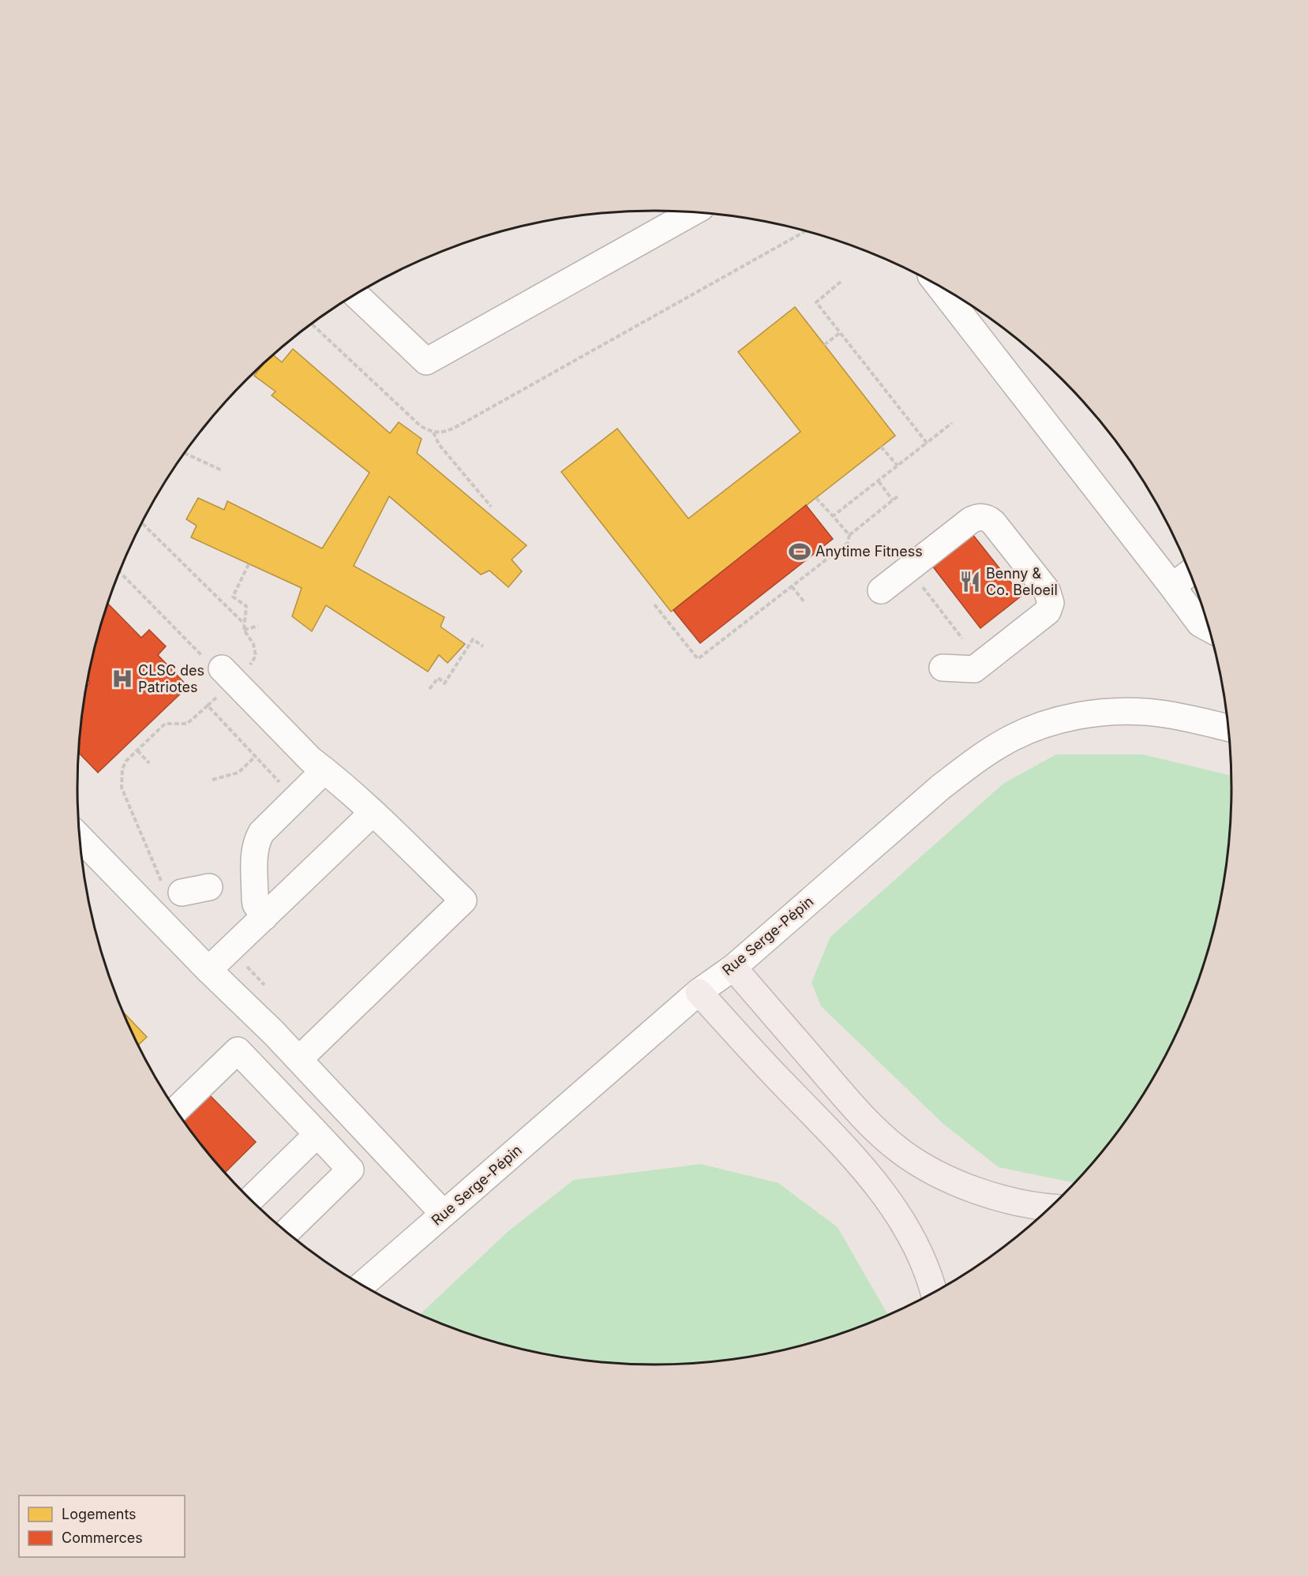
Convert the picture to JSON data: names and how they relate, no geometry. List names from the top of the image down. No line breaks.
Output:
{"streets":{"street":["Rue Serge-Pépin"]},"places":{"sports":["Anytime Fitness"],"restaurant":["Benny & Co. Beloeil"],"hospital":["CLSC des Patriotes"]},"legend":["Logements","Commerces"]}
